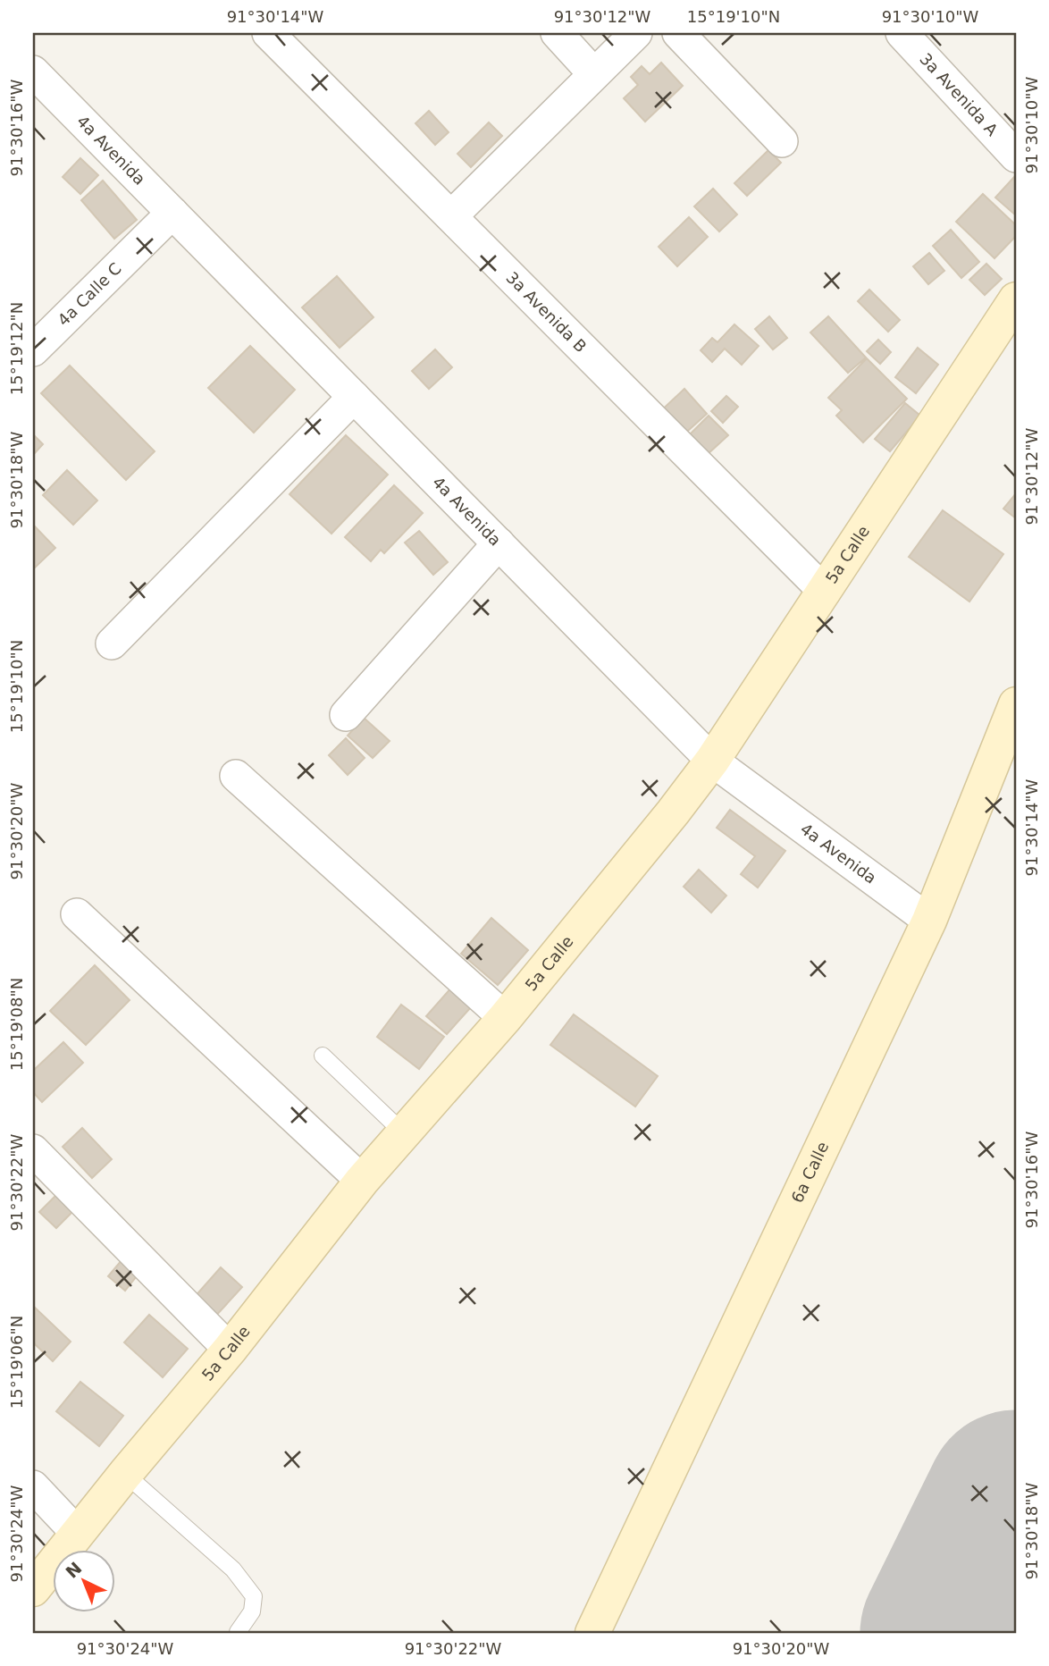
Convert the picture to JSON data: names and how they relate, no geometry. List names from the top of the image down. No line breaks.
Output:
{"streets":{"main road":["5a Calle","6a Calle"],"street":["3a Avenida A","4a Avenida","4a Calle C","3a Avenida B"]},"crossings":[["4a Avenida","4a Calle C"],["4a Avenida","5a Calle"],["4a Avenida","6a Calle"],["3a Avenida B","5a Calle"]],"north":"top left","coordinates":["91°30'14\"W","91°30'12\"W","15°19'10\"N","91°30'10\"W","91°30'16\"W","15°19'12\"N","91°30'18\"W","91°30'20\"W","15°19'08\"N","91°30'22\"W","15°19'06\"N","91°30'24\"W"]}
